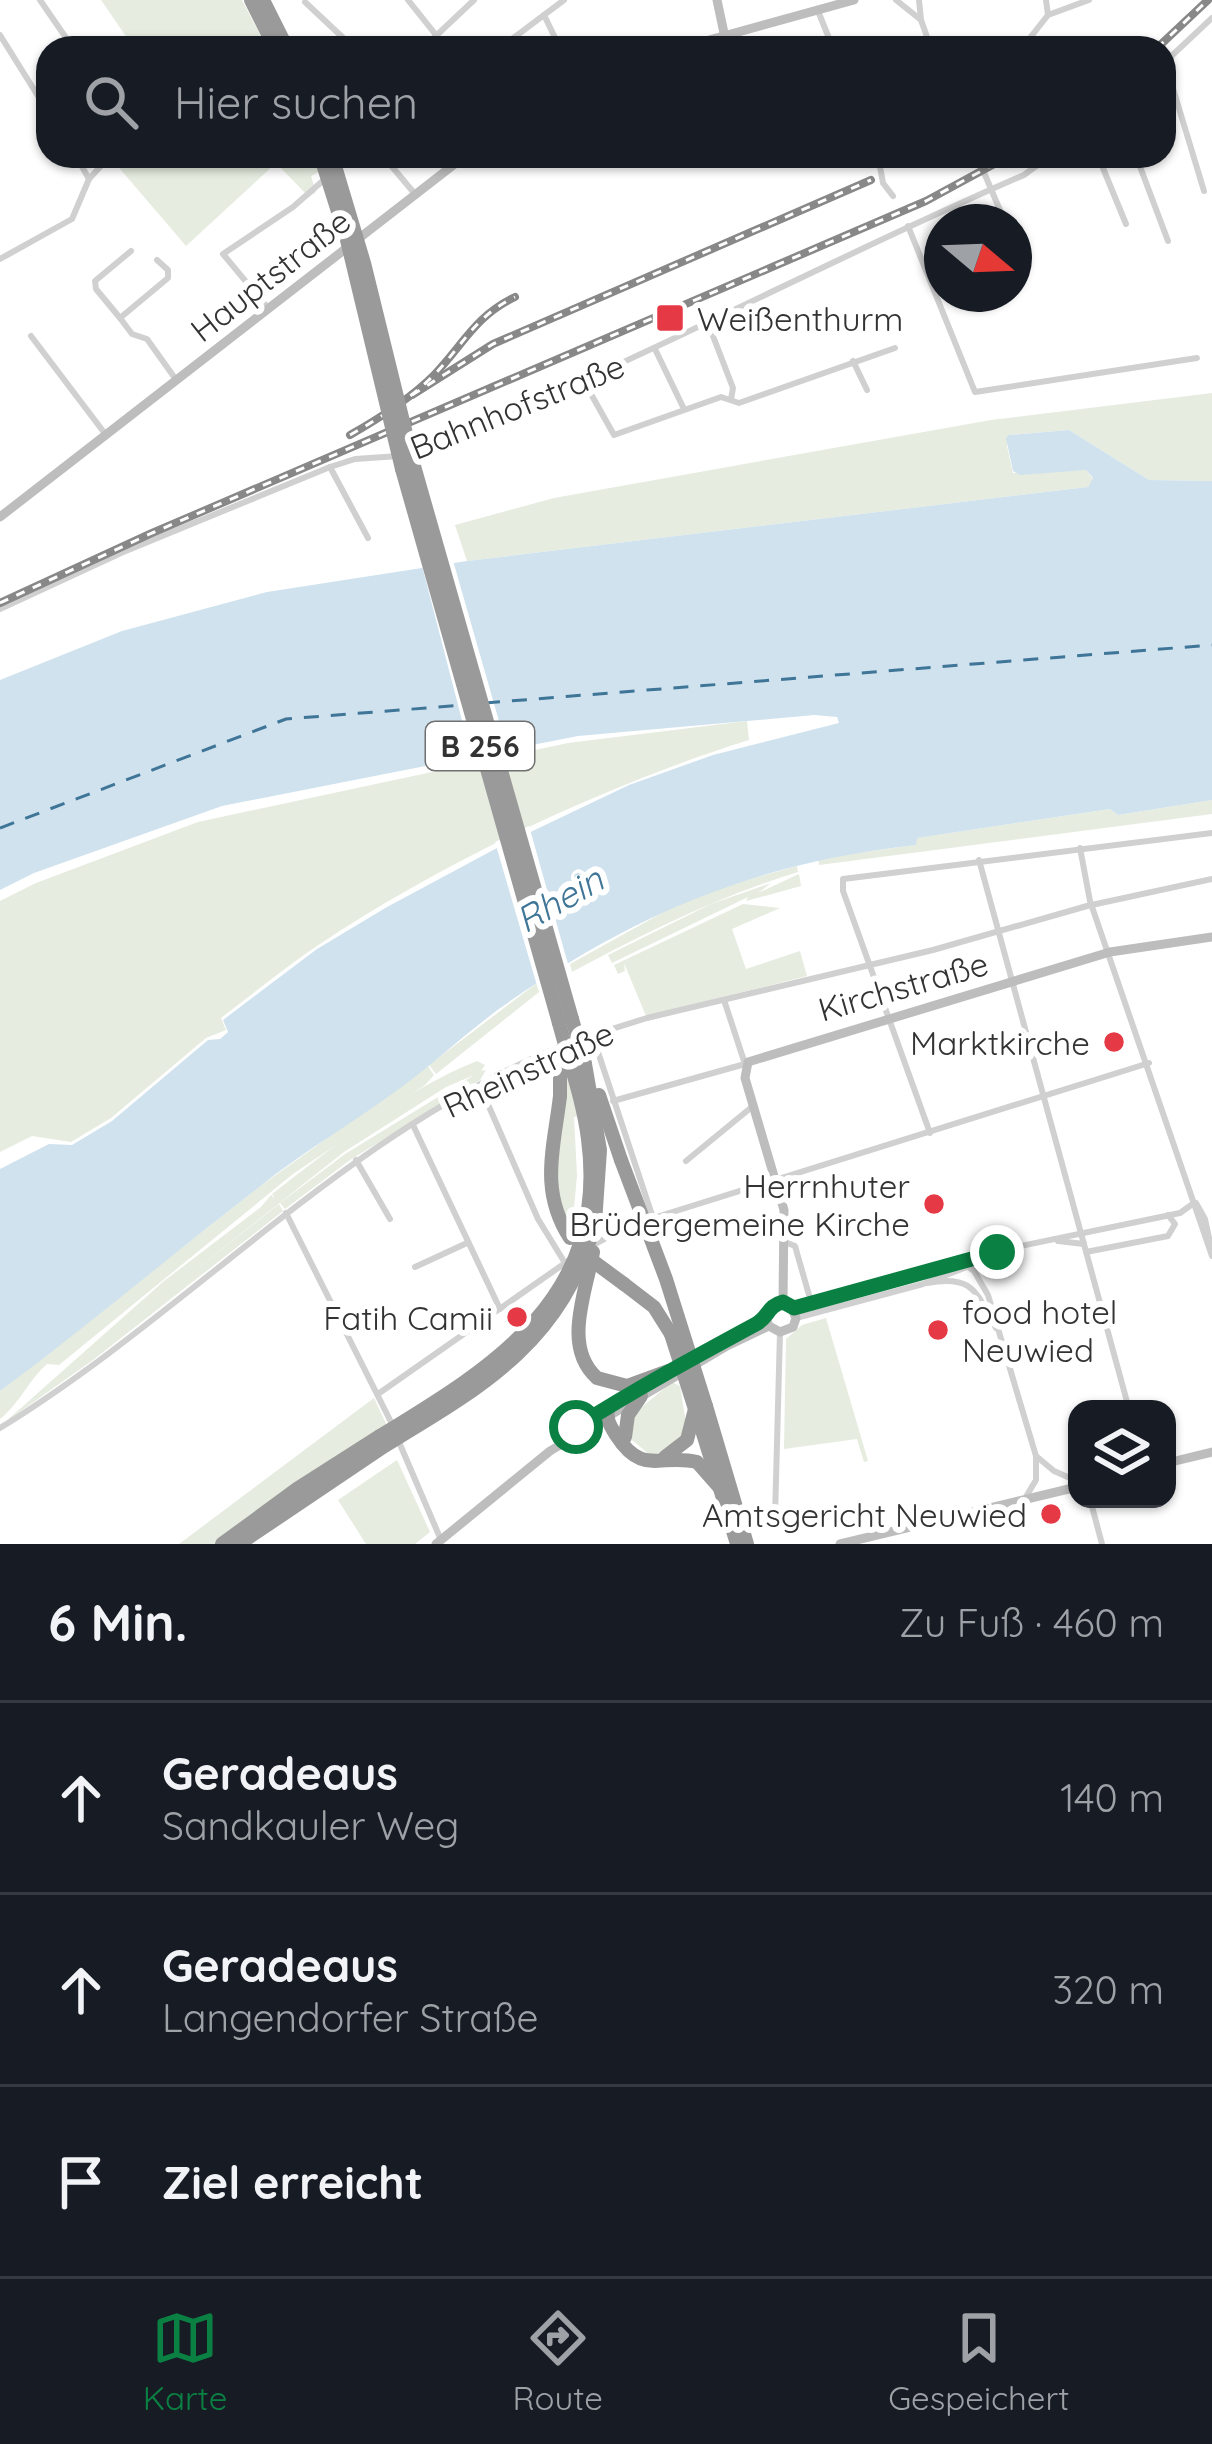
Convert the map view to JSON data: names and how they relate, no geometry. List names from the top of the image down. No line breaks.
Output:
{"streets":{"highway":["B 256"],"street":["Hauptstraße","Bahnhofstraße","Kirchstraße","Rheinstraße"]},"water":["Rhein"],"places":{"transit":["Weißenthurm"],"other":["Marktkirche","Herrnhuter Brüdergemeine Kirche","Fatih Camii","food hotel Neuwied","Amtsgericht Neuwied"]},"north":"right","page":{"search":"Hier suchen","heading":["6 Min.","Zu Fuß · 460 m"],"list":[["Geradeaus","Sandkauler Weg","140 m"],["Geradeaus","Langendorfer Straße","320 m"],"Ziel erreicht"],"nav":["Karte","Route","Gespeichert"]}}
